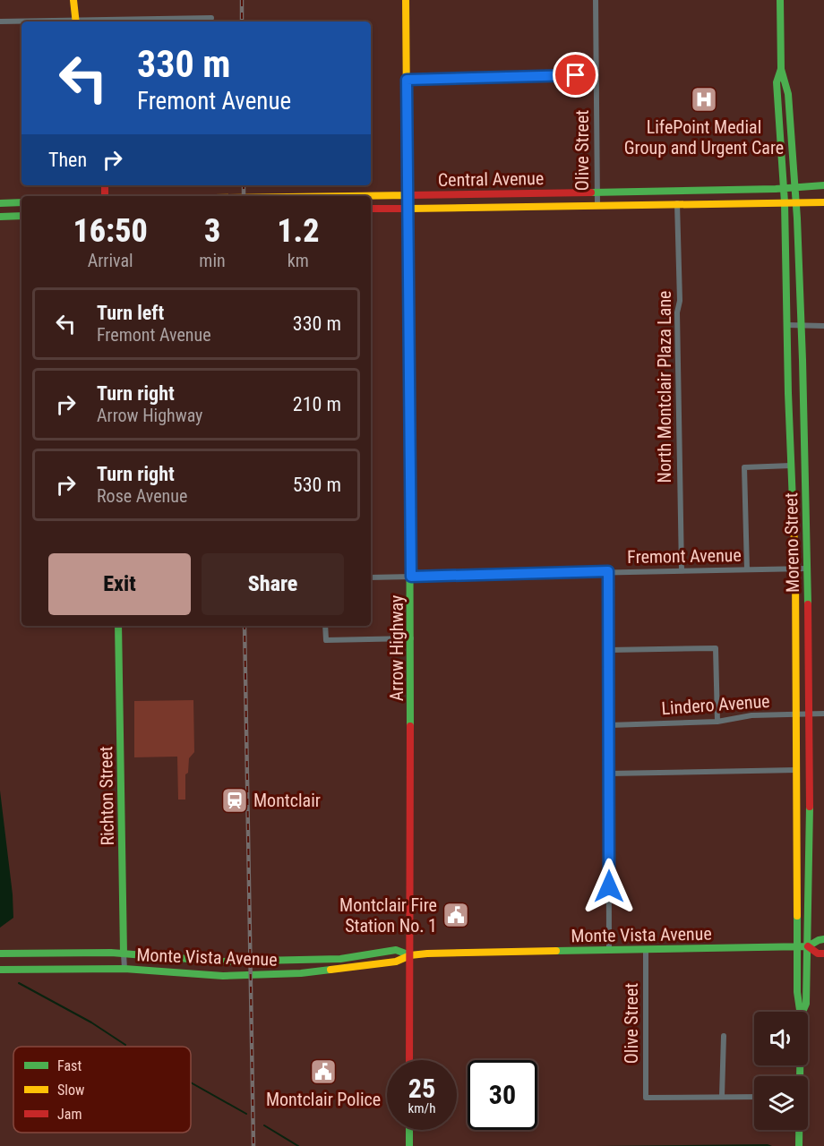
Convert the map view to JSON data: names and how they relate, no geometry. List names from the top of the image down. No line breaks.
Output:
{"streets":{"main road":["Central Avenue","Moreno Street","Arrow Highway","Richton Street","Monte Vista Avenue"],"street":["Olive Street","North Montclair Plaza Lane","Fremont Avenue","Lindero Avenue"]},"crossings":[["Olive Street","Central Avenue"],["Olive Street","Monte Vista Avenue"],["Central Avenue","North Montclair Plaza Lane"],["Central Avenue","Moreno Street"],["Central Avenue","Arrow Highway"],["North Montclair Plaza Lane","Fremont Avenue"],["Moreno Street","Fremont Avenue"],["Moreno Street","Lindero Avenue"],["Moreno Street","Monte Vista Avenue"],["Fremont Avenue","Arrow Highway"],["Arrow Highway","Monte Vista Avenue"],["Richton Street","Monte Vista Avenue"]],"places":{"hospital":["LifePoint Medial Group and Urgent Care"],"station":["Montclair"],"public building":["Montclair Fire Station No. 1","Montclair Police"]},"legend":["Fast","Slow","Jam"],"page":{"turn":["330 m","Fremont Avenue"],"then":"Then","eta":["16:50","Arrival","3","min","1.2","km"],"list":[{"name":"Turn left","note":"Fremont Avenue","value":"330 m"},{"name":"Turn right","note":"Arrow Highway","value":"210 m"},{"name":"Turn right","note":"Rose Avenue","value":"530 m"}],"buttons":["Exit","Share"],"speed":"25 km/h","limit":"30"}}
